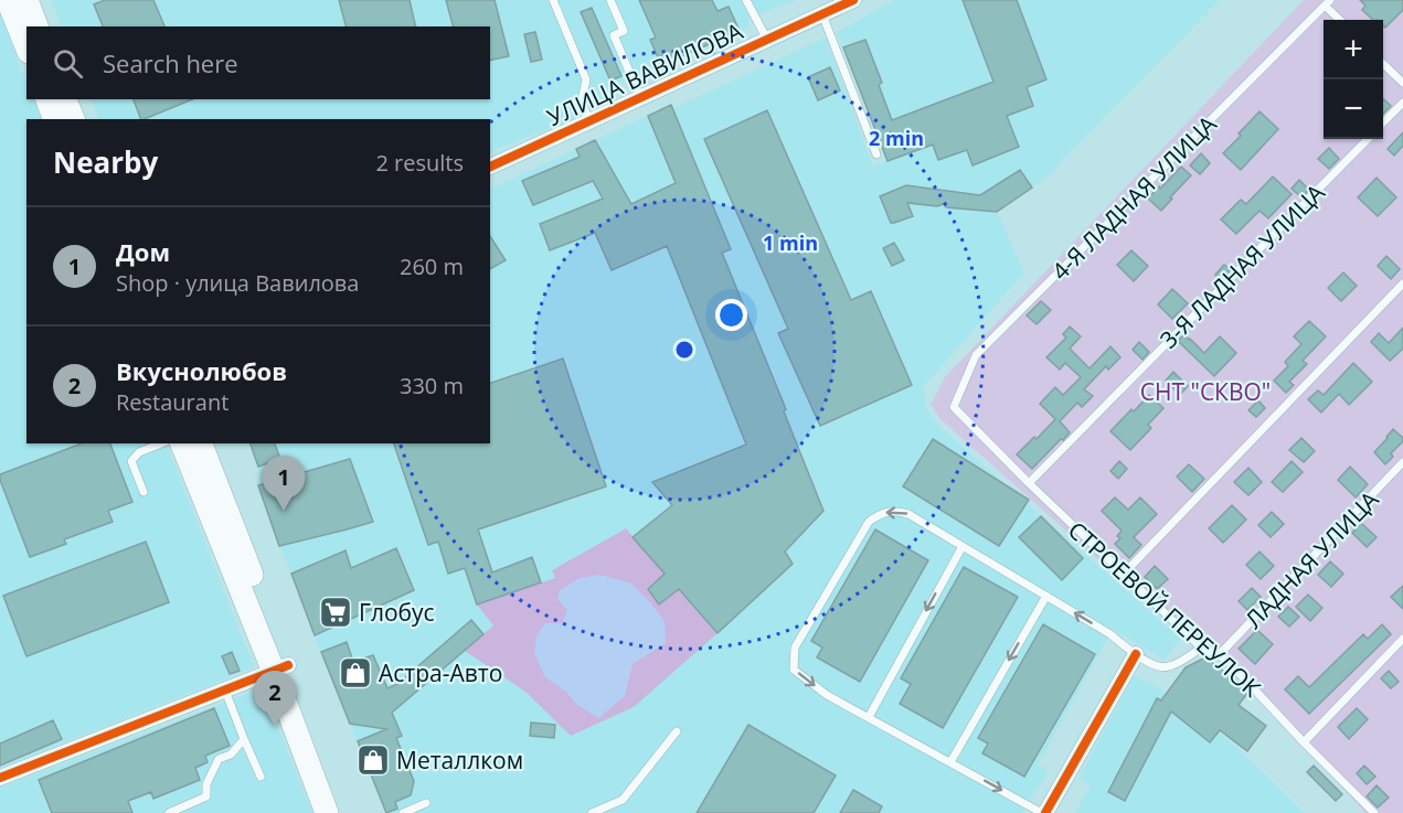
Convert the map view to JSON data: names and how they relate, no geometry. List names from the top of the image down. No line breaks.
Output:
{"streets":{"street":["УЛИЦА ВАВИЛОВА"],"lane":["4-Я ЛАДНАЯ УЛИЦА","3-Я ЛАДНАЯ УЛИЦА","ЛАДНАЯ УЛИЦА","СТРОЕВОЙ ПЕРЕУЛОК"]},"crossings":[["4-Я ЛАДНАЯ УЛИЦА","СТРОЕВОЙ ПЕРЕУЛОК"],["3-Я ЛАДНАЯ УЛИЦА","СТРОЕВОЙ ПЕРЕУЛОК"],["ЛАДНАЯ УЛИЦА","СТРОЕВОЙ ПЕРЕУЛОК"]],"parks":["СНТ \"СКВО\""],"places":{"supermarket":["Глобус"],"shop":["Астра-Авто","Металлком"]},"page":{"map_buttons":["+","−"],"search":"Search here","heading":["Nearby","2 results"],"list":[{"mark":"1","name":"Дом","note":"Shop · улица Вавилова","value":"260 m"},{"mark":"2","name":"Вкуснолюбов","note":"Restaurant","value":"330 m"}],"pins":["1","2"]},"rings":["2 min","1 min"]}
